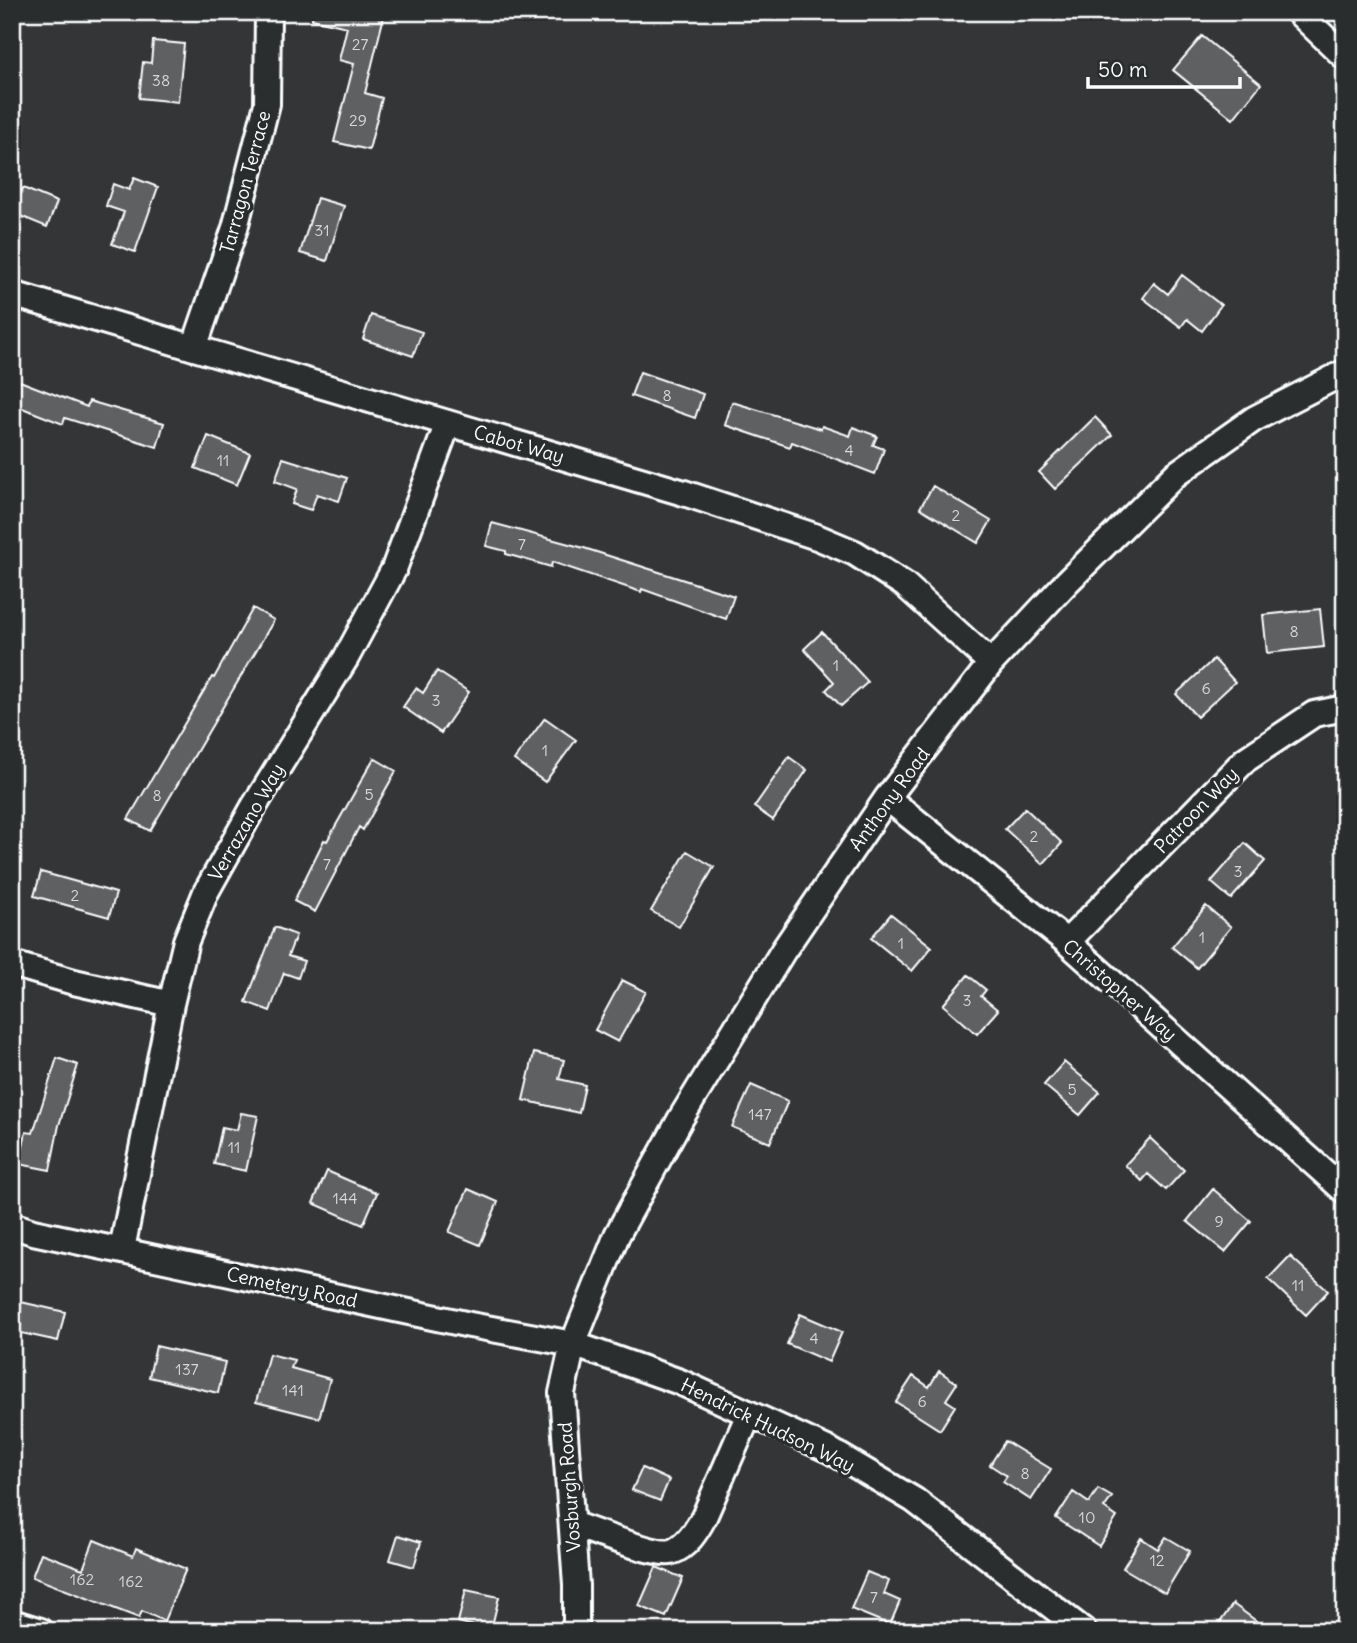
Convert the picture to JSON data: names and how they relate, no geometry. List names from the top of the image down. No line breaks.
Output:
{"streets":{"street":["Tarragon Terrace","Cabot Way","Anthony Road","Patroon Way","Verrazano Way","Christopher Way","Cemetery Road","Hendrick Hudson Way","Vosburgh Road"]},"crossings":[["Tarragon Terrace","Cabot Way"],["Cabot Way","Anthony Road"],["Cabot Way","Verrazano Way"],["Anthony Road","Christopher Way"],["Anthony Road","Cemetery Road"],["Anthony Road","Hendrick Hudson Way"],["Anthony Road","Vosburgh Road"],["Patroon Way","Christopher Way"],["Verrazano Way","Cemetery Road"],["Cemetery Road","Hendrick Hudson Way"],["Cemetery Road","Vosburgh Road"],["Hendrick Hudson Way","Vosburgh Road"]],"house_numbers":["27","38","29","31","8","4","11","2","7","8","1","6","3","1","5","8","2","7","3","2","1","1","3","5","147","11","144","9","11","4","137","141","6","8","10","12","162","162","7"],"scale_bar":"50 m"}
